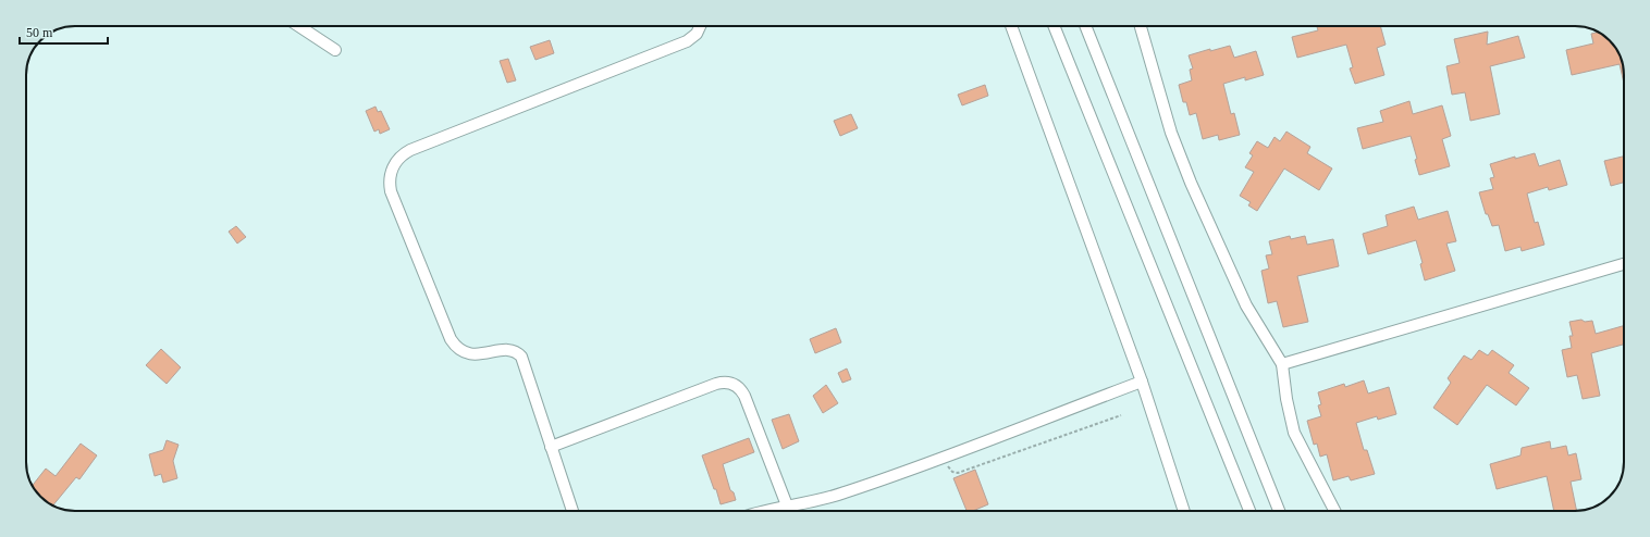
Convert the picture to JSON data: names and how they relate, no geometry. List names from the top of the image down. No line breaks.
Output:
{"scale_bar":"50 m"}
